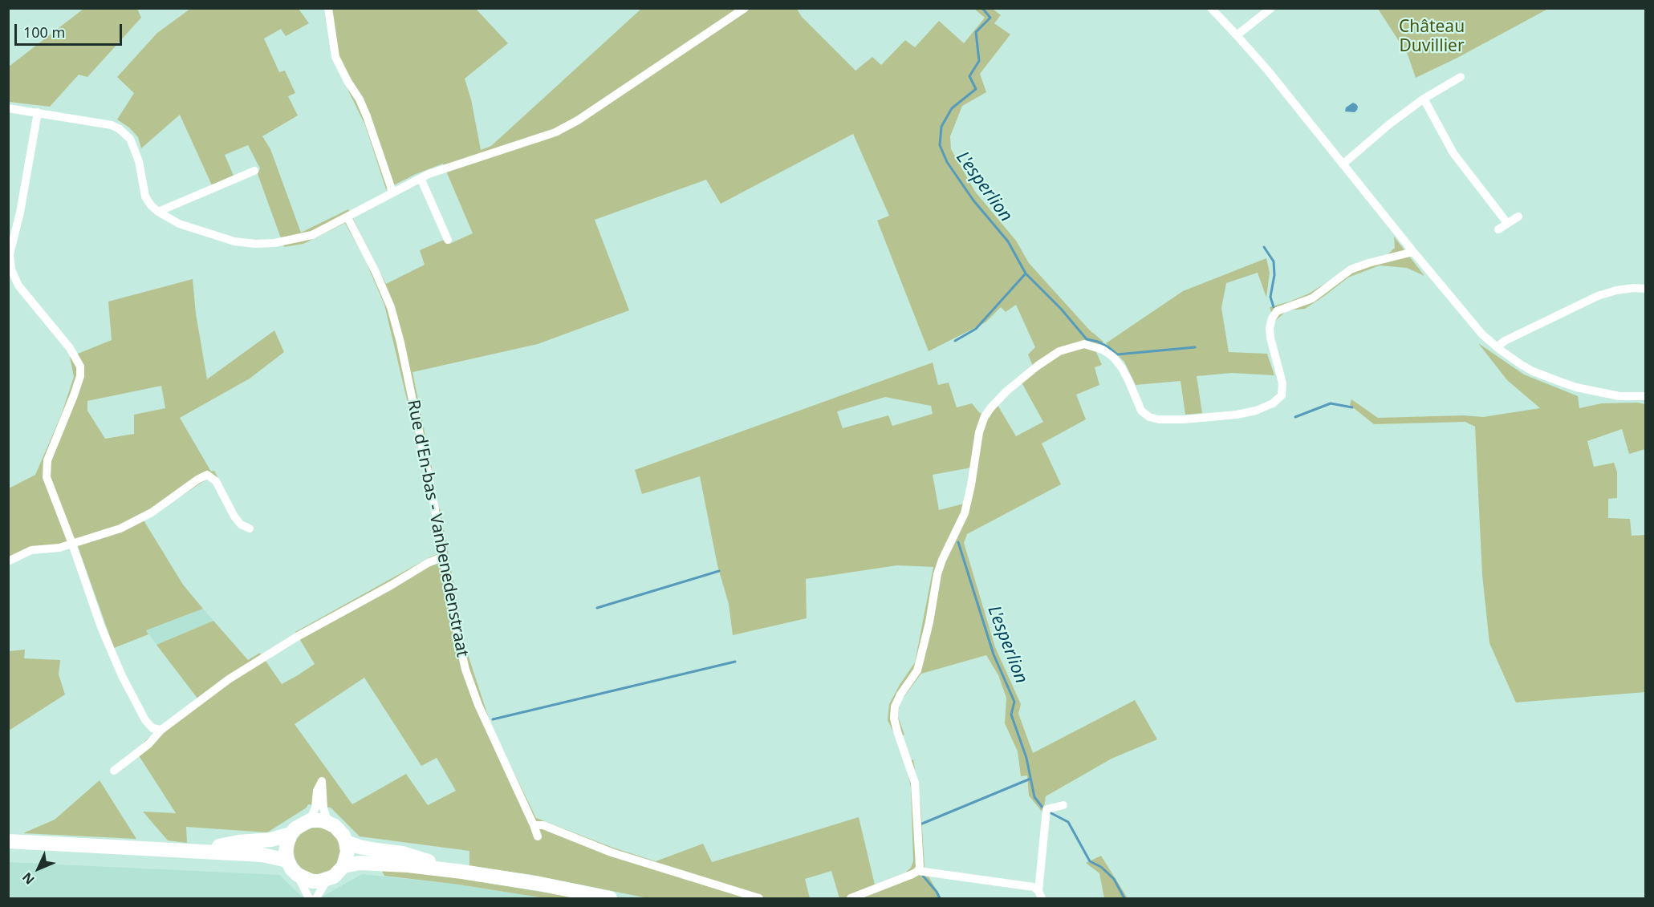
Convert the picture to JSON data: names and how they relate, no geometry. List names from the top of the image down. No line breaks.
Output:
{"streets":{"street":["Rue d'En-bas - Vanbenedenstraat"]},"water":["L'esperlion"],"parks":["Château Duvillier"],"scale_bar":"100 m","north":"bottom left"}
